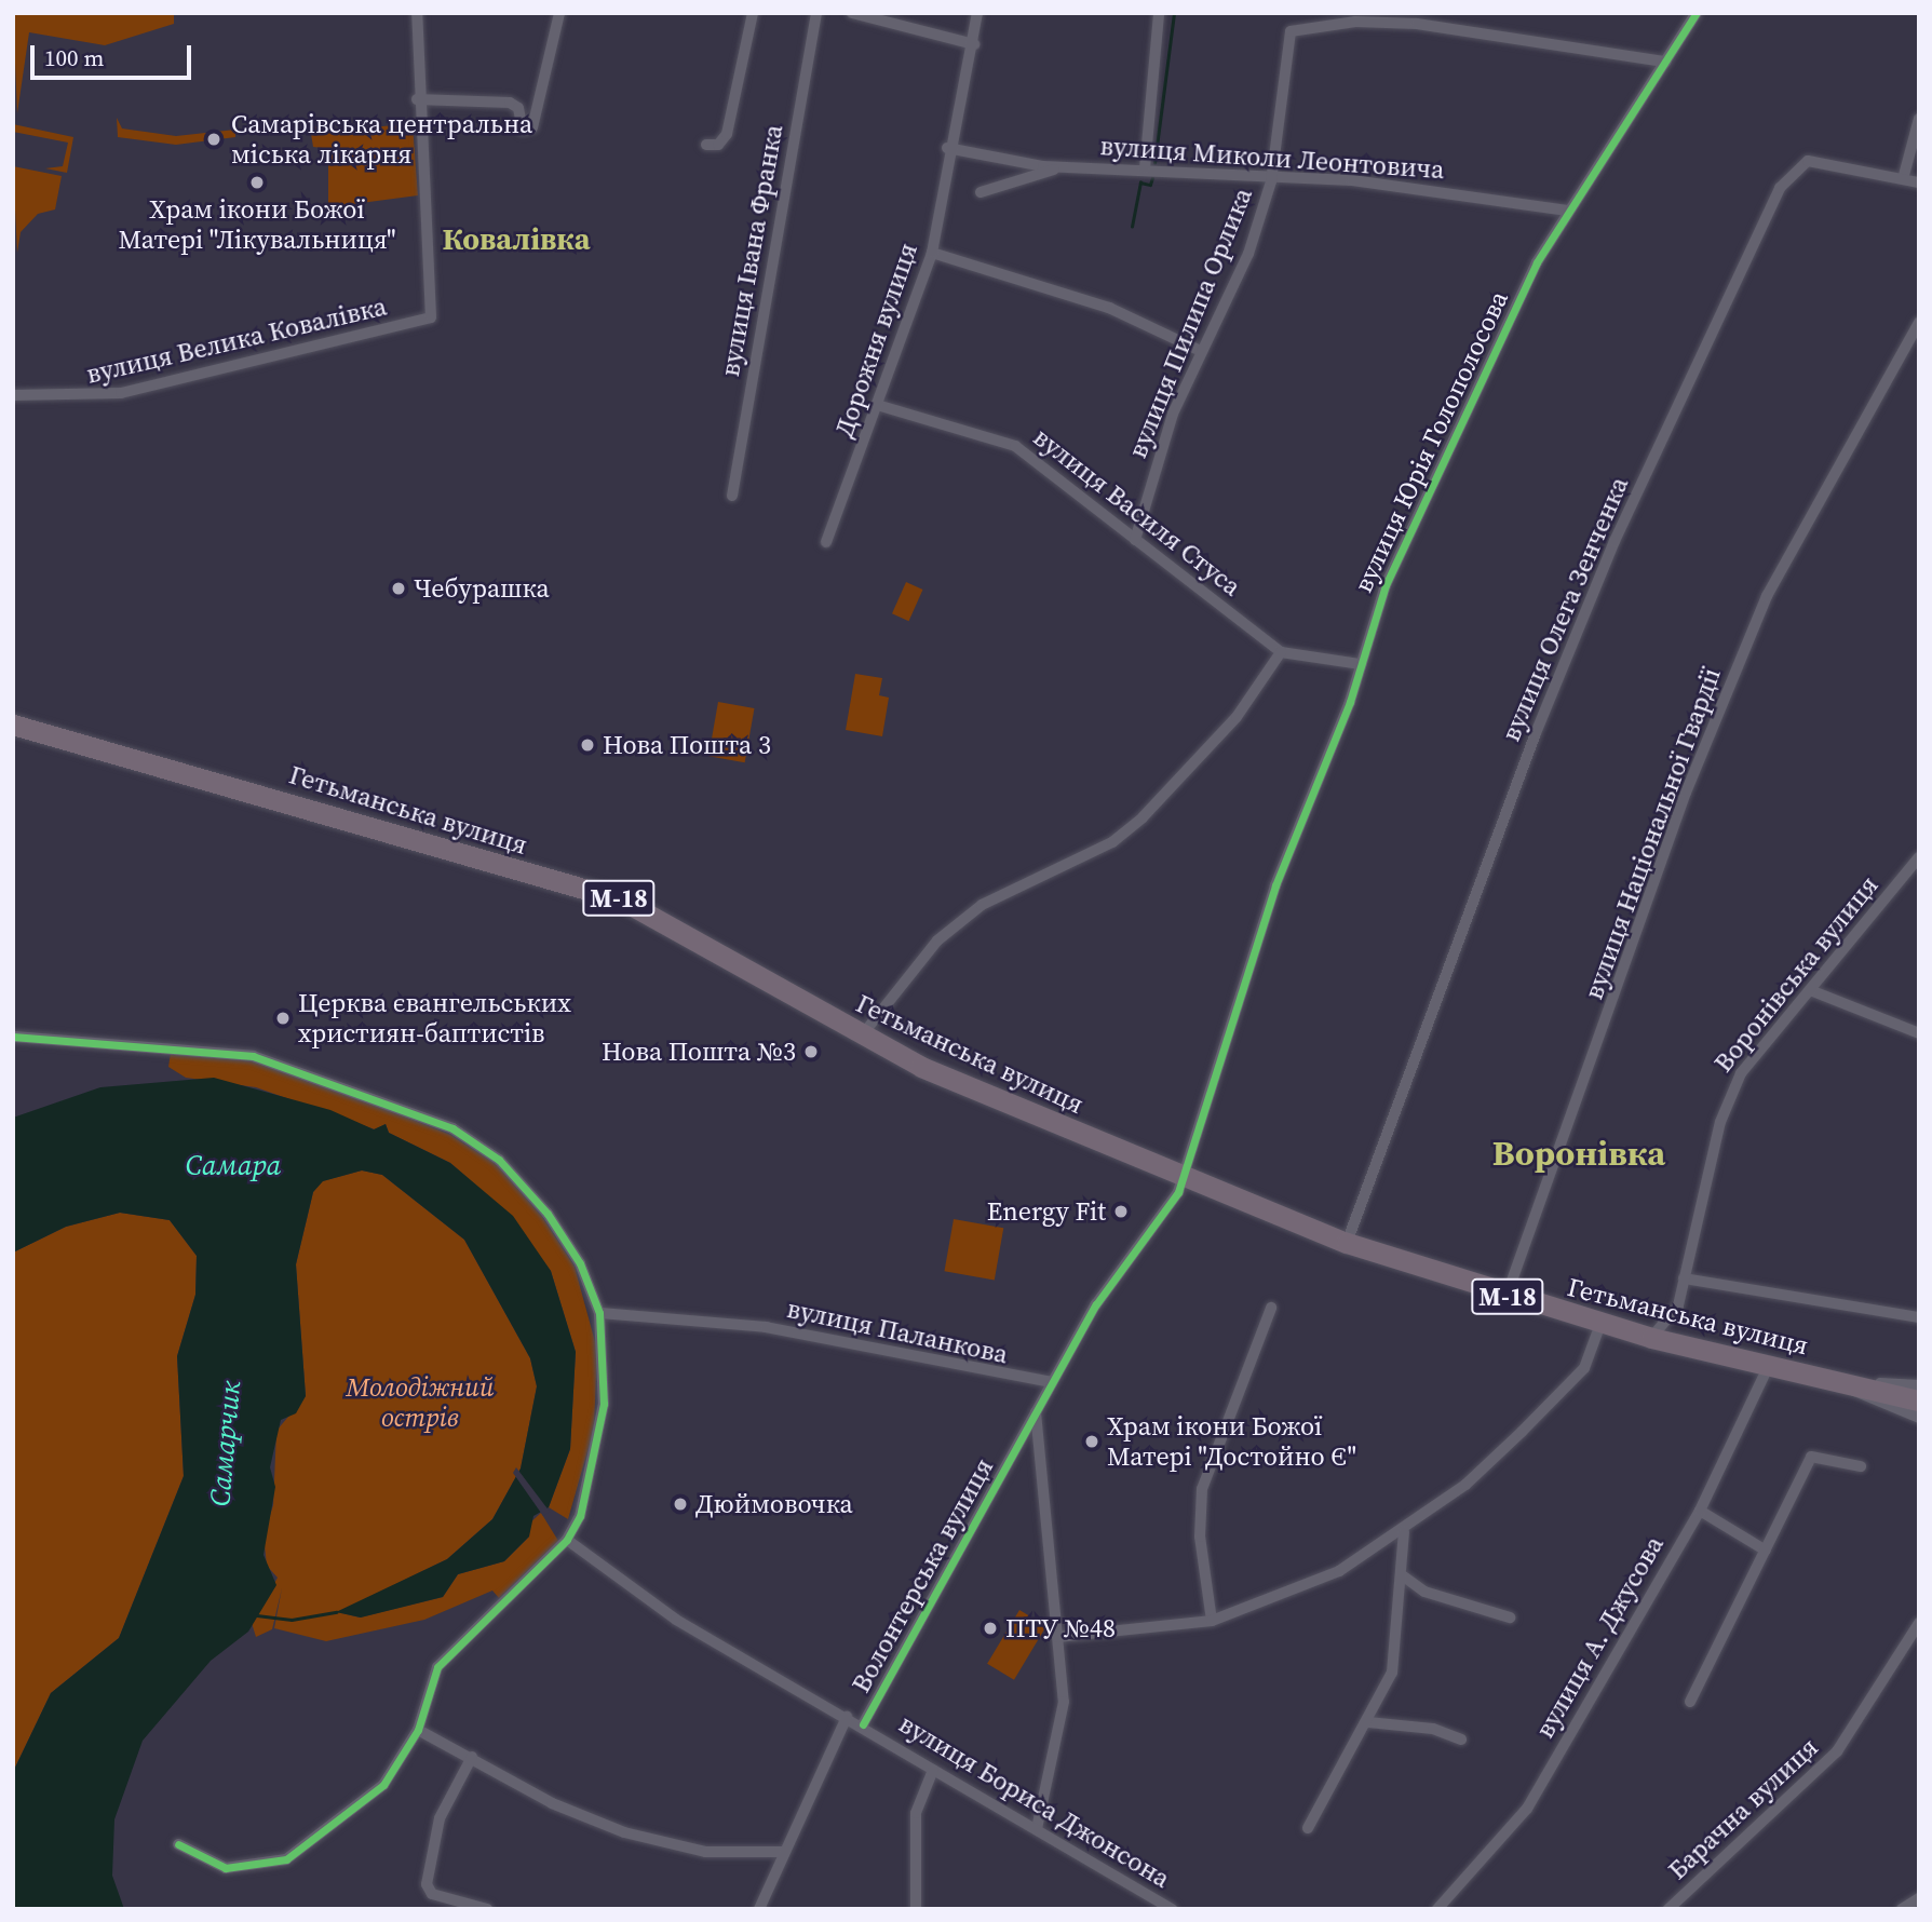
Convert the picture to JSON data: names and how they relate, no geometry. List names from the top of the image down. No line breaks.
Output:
{"streets":{"highway":["Гетьманська вулиця","М-18"],"street":["вулиця Миколи Леонтовича","вулиця Івана Франка","вулиця Пилипа Орлика","вулиця Велика Ковалівка","Дорожня вулиця","вулиця Юрія Голополосова","вулиця Василя Стуса","вулиця Олега Зенченка","вулиця Національної Гвардії","Воронівська вулиця","вулиця Паланкова","Волонтерська вулиця","вулиця А. Джусова","вулиця Бориса Джонсона","Барачна вулиця"]},"crossings":[["вулиця Миколи Леонтовича","вулиця Пилипа Орлика"],["вулиця Миколи Леонтовича","Дорожня вулиця"],["вулиця Миколи Леонтовича","вулиця Юрія Голополосова"],["вулиця Пилипа Орлика","вулиця Юрія Голополосова"],["вулиця Пилипа Орлика","вулиця Василя Стуса"],["Дорожня вулиця","вулиця Василя Стуса"],["вулиця Юрія Голополосова","вулиця Василя Стуса"],["вулиця Юрія Голополосова","Гетьманська вулиця"],["вулиця Юрія Голополосова","Волонтерська вулиця"],["вулиця Олега Зенченка","Гетьманська вулиця"],["Гетьманська вулиця","вулиця Національної Гвардії"],["Гетьманська вулиця","Воронівська вулиця"],["Гетьманська вулиця","Волонтерська вулиця"],["Гетьманська вулиця","вулиця А. Джусова"],["вулиця Паланкова","Волонтерська вулиця"],["Волонтерська вулиця","вулиця Бориса Джонсона"]],"districts":["Ковалівка","Воронівка"],"water":["Самара","Самарчик"],"parks":["Молодіжний острів"],"places":["Самарівська центральна міська лікарня","Храм ікони Божої Матері \"Лікувальниця\"","Чебурашка","Нова Пошта 3","Церква євангельських християн-баптистів","Нова Пошта №3","Energy Fit","Храм ікони Божої Матері \"Достойно Є\"","Дюймовочка","ПТУ №48"],"scale_bar":"100 m"}
